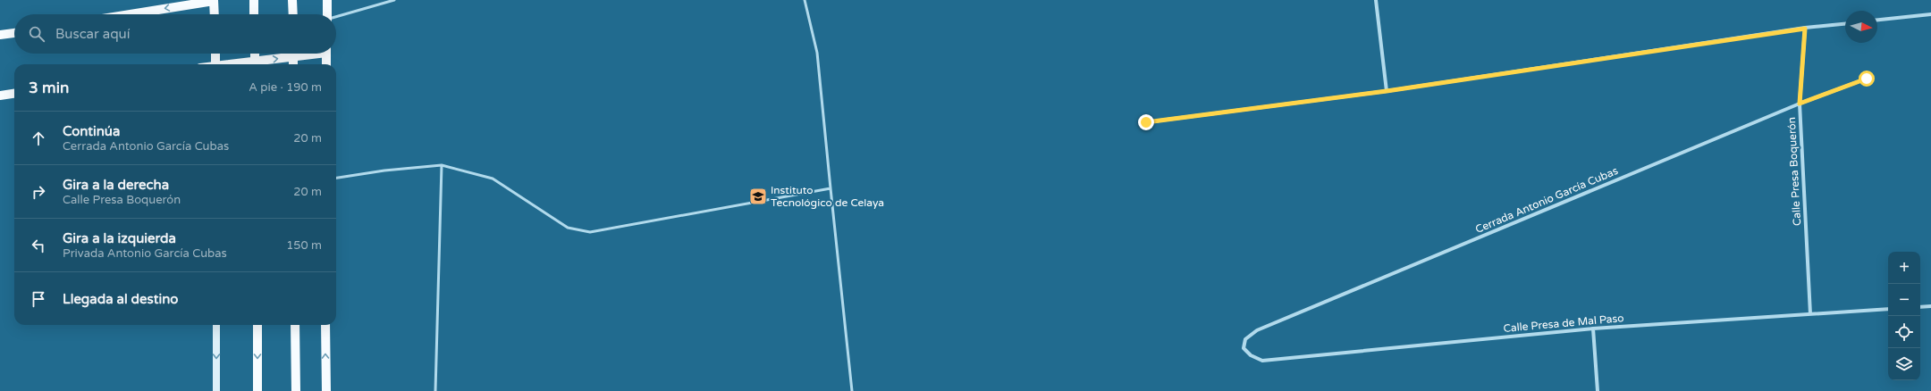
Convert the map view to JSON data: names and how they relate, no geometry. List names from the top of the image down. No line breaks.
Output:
{"streets":{"street":["Calle Presa Boquerón","Cerrada Antonio García Cubas","Calle Presa de Mal Paso"]},"crossings":[["Calle Presa Boquerón","Cerrada Antonio García Cubas"],["Calle Presa Boquerón","Calle Presa de Mal Paso"],["Cerrada Antonio García Cubas","Calle Presa de Mal Paso"]],"places":{"school or university":["Instituto Tecnológico de Celaya"]},"north":"right","page":{"search":"Buscar aquí","heading":["3 min","A pie · 190 m"],"list":[["Continúa","Cerrada Antonio García Cubas","20 m"],["Gira a la derecha","Calle Presa Boquerón","20 m"],["Gira a la izquierda","Privada Antonio García Cubas","150 m"],"Llegada al destino"],"map_buttons":["+","−"]}}
